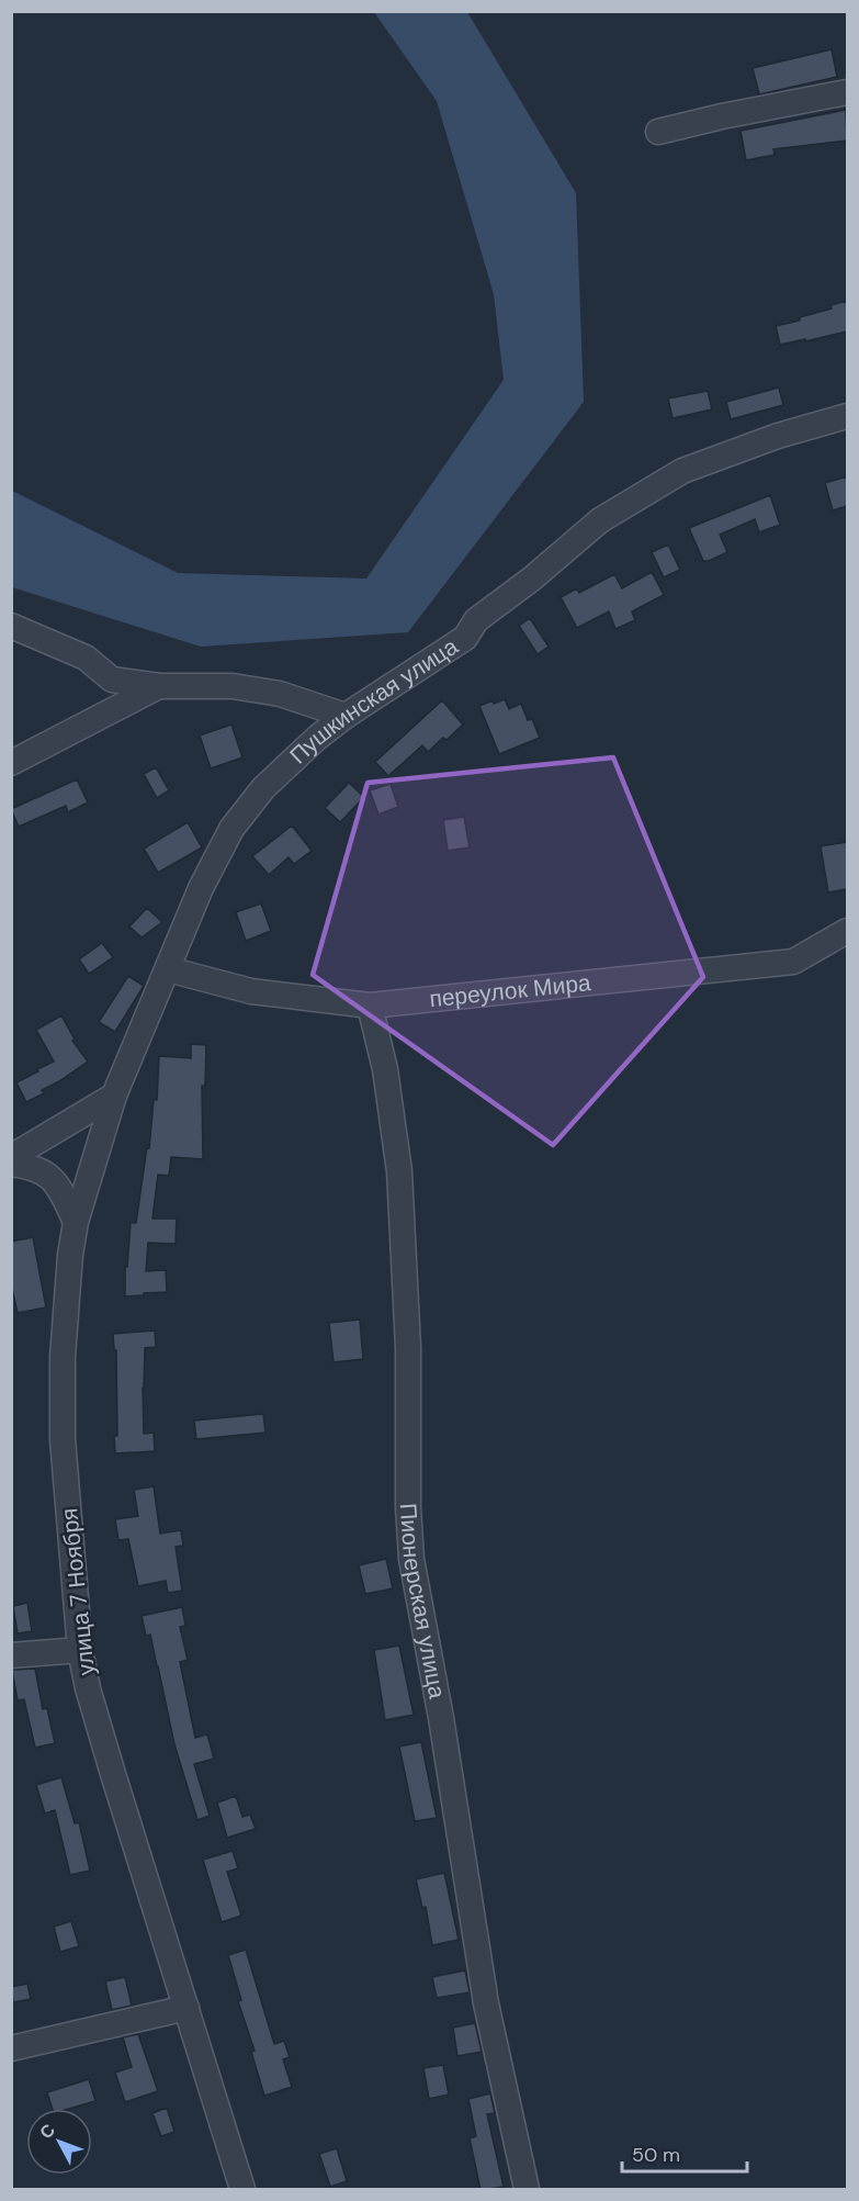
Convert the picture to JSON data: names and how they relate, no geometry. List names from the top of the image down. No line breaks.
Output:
{"streets":{"street":["Пушкинская улица","переулок Мира","улица 7 Ноября","Пионерская улица"]},"crossings":[["Пушкинская улица","переулок Мира"],["Пушкинская улица","улица 7 Ноября"],["переулок Мира","Пионерская улица"]],"scale_bar":"50 m","north":"top left"}
